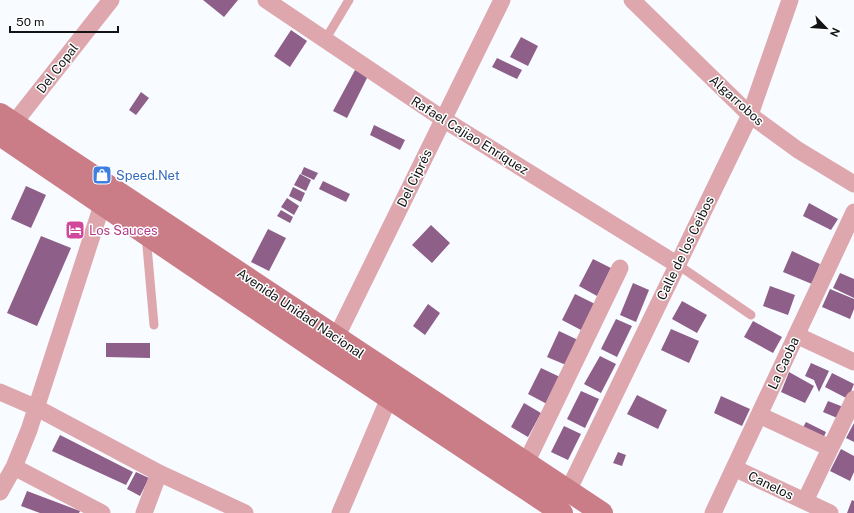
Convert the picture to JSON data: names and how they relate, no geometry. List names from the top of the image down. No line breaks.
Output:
{"streets":{"main road":["Avenida Unidad Nacional"],"street":["Del Copal","Algarrobos","Rafael Cajiao Enríquez","Del Ciprés","Calle de los Ceibos","La Caoba","Canelos"]},"crossings":[["Del Copal","Avenida Unidad Nacional"],["Algarrobos","Calle de los Ceibos"],["Rafael Cajiao Enríquez","Del Ciprés"],["Rafael Cajiao Enríquez","Calle de los Ceibos"],["Del Ciprés","Avenida Unidad Nacional"],["Calle de los Ceibos","Avenida Unidad Nacional"],["La Caoba","Canelos"]],"places":{"shop":["Speed.Net"],"hotel":["Los Sauces"]},"scale_bar":"50 m","north":"bottom right"}
